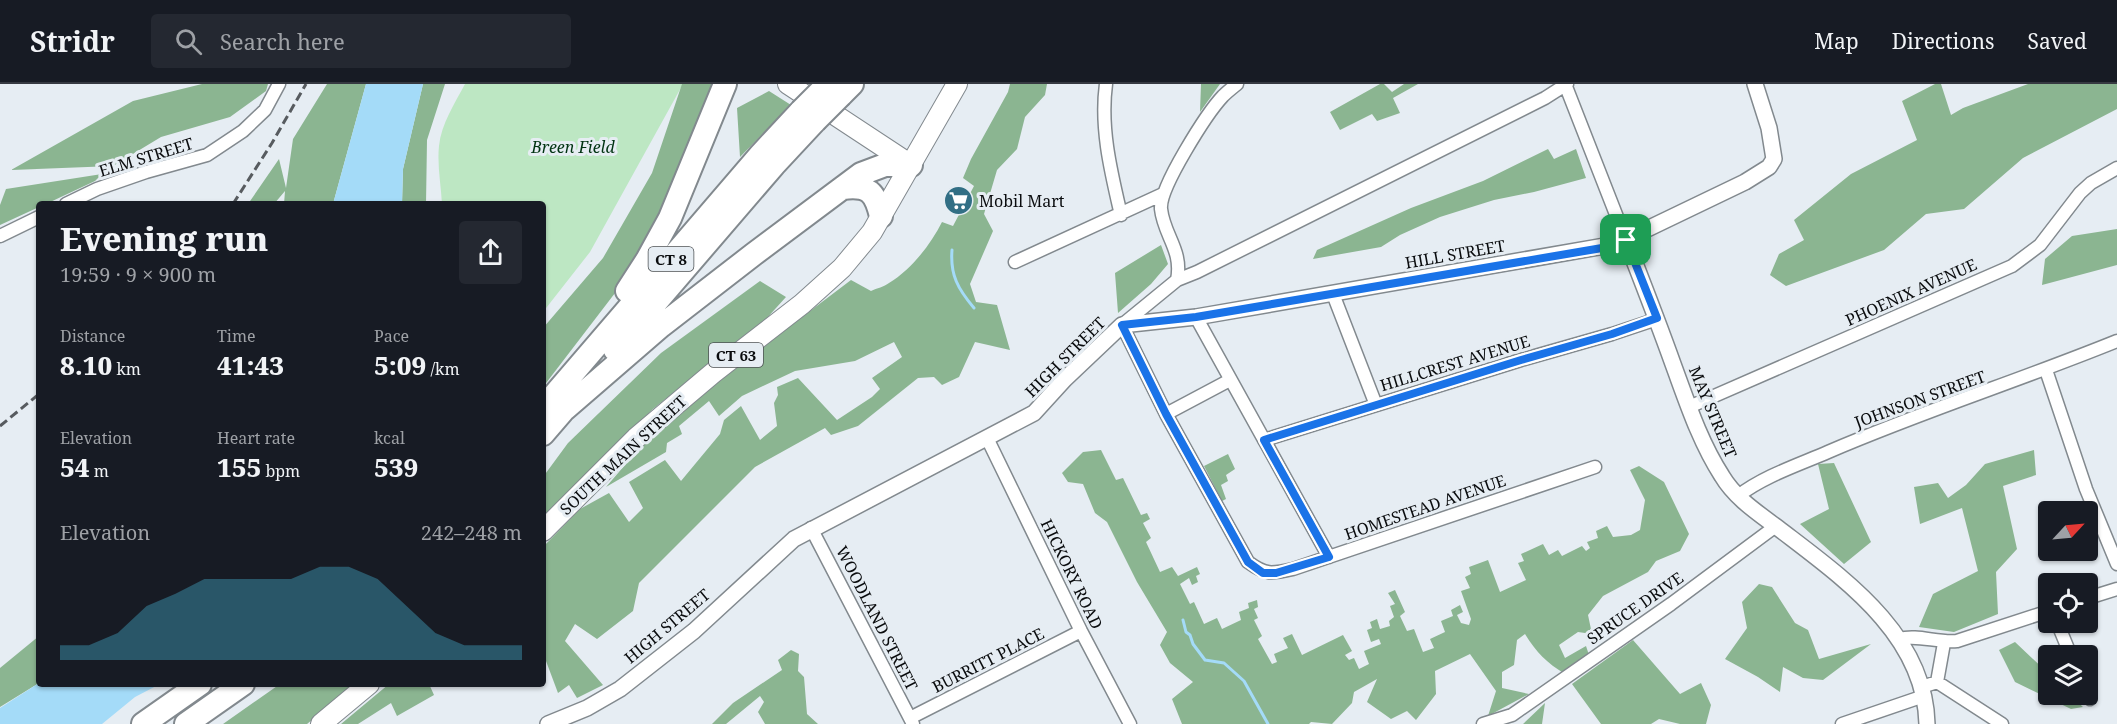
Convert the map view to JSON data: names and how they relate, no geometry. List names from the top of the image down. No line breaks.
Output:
{"streets":{"highway":["CT 8"],"main road":["CT 63","SOUTH MAIN STREET"],"street":["ELM STREET","HILL STREET","PHOENIX AVENUE","HIGH STREET","HILLCREST AVENUE","JOHNSON STREET","MAY STREET","HOMESTEAD AVENUE","HICKORY ROAD","SPRUCE DRIVE","WOODLAND STREET","BURRITT PLACE"]},"crossings":[["HILL STREET","HIGH STREET"],["HILL STREET","MAY STREET"],["HILL STREET","HOMESTEAD AVENUE"],["PHOENIX AVENUE","MAY STREET"],["HIGH STREET","MAY STREET"],["HIGH STREET","HOMESTEAD AVENUE"],["HIGH STREET","HICKORY ROAD"],["HIGH STREET","WOODLAND STREET"],["HILLCREST AVENUE","MAY STREET"],["JOHNSON STREET","MAY STREET"],["MAY STREET","SPRUCE DRIVE"],["HICKORY ROAD","BURRITT PLACE"],["WOODLAND STREET","BURRITT PLACE"]],"parks":["Breen Field"],"places":{"supermarket":["Mobil Mart"]},"north":"top right","page":{"header":"Stridr","search":"Search here","nav":["Map","Directions","Saved"],"heading":["Evening run","19:59 · 9 × 900 m"],"stats":[["Distance","8.10 km"],["Time","41:43"],["Pace","5:09 /km"],["Elevation","54 m"],["Heart rate","155 bpm"],["kcal","539"]],"chart":["Elevation","242–248 m"]}}
